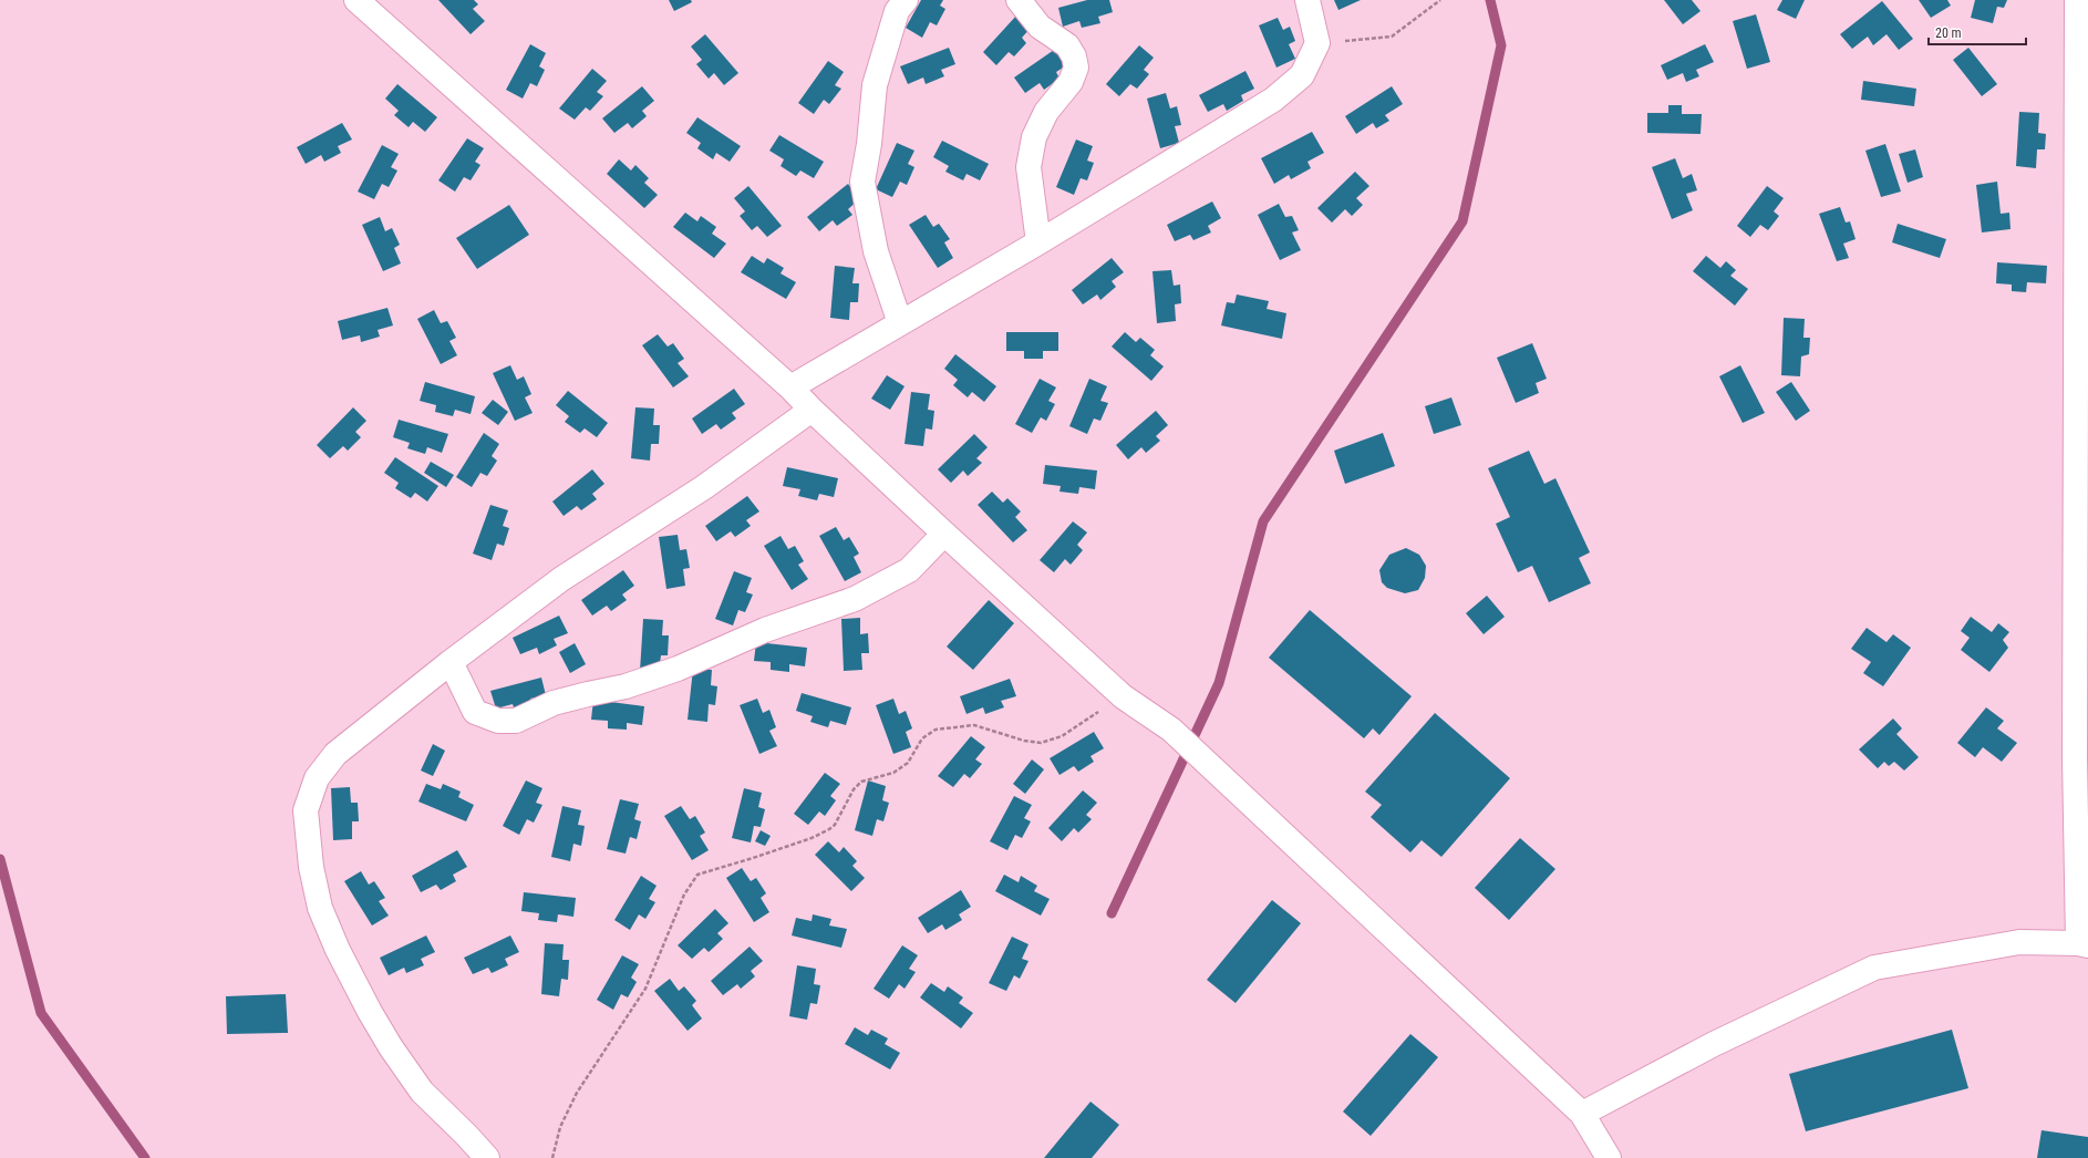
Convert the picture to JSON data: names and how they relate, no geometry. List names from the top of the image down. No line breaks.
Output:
{"scale_bar":"20 m"}
